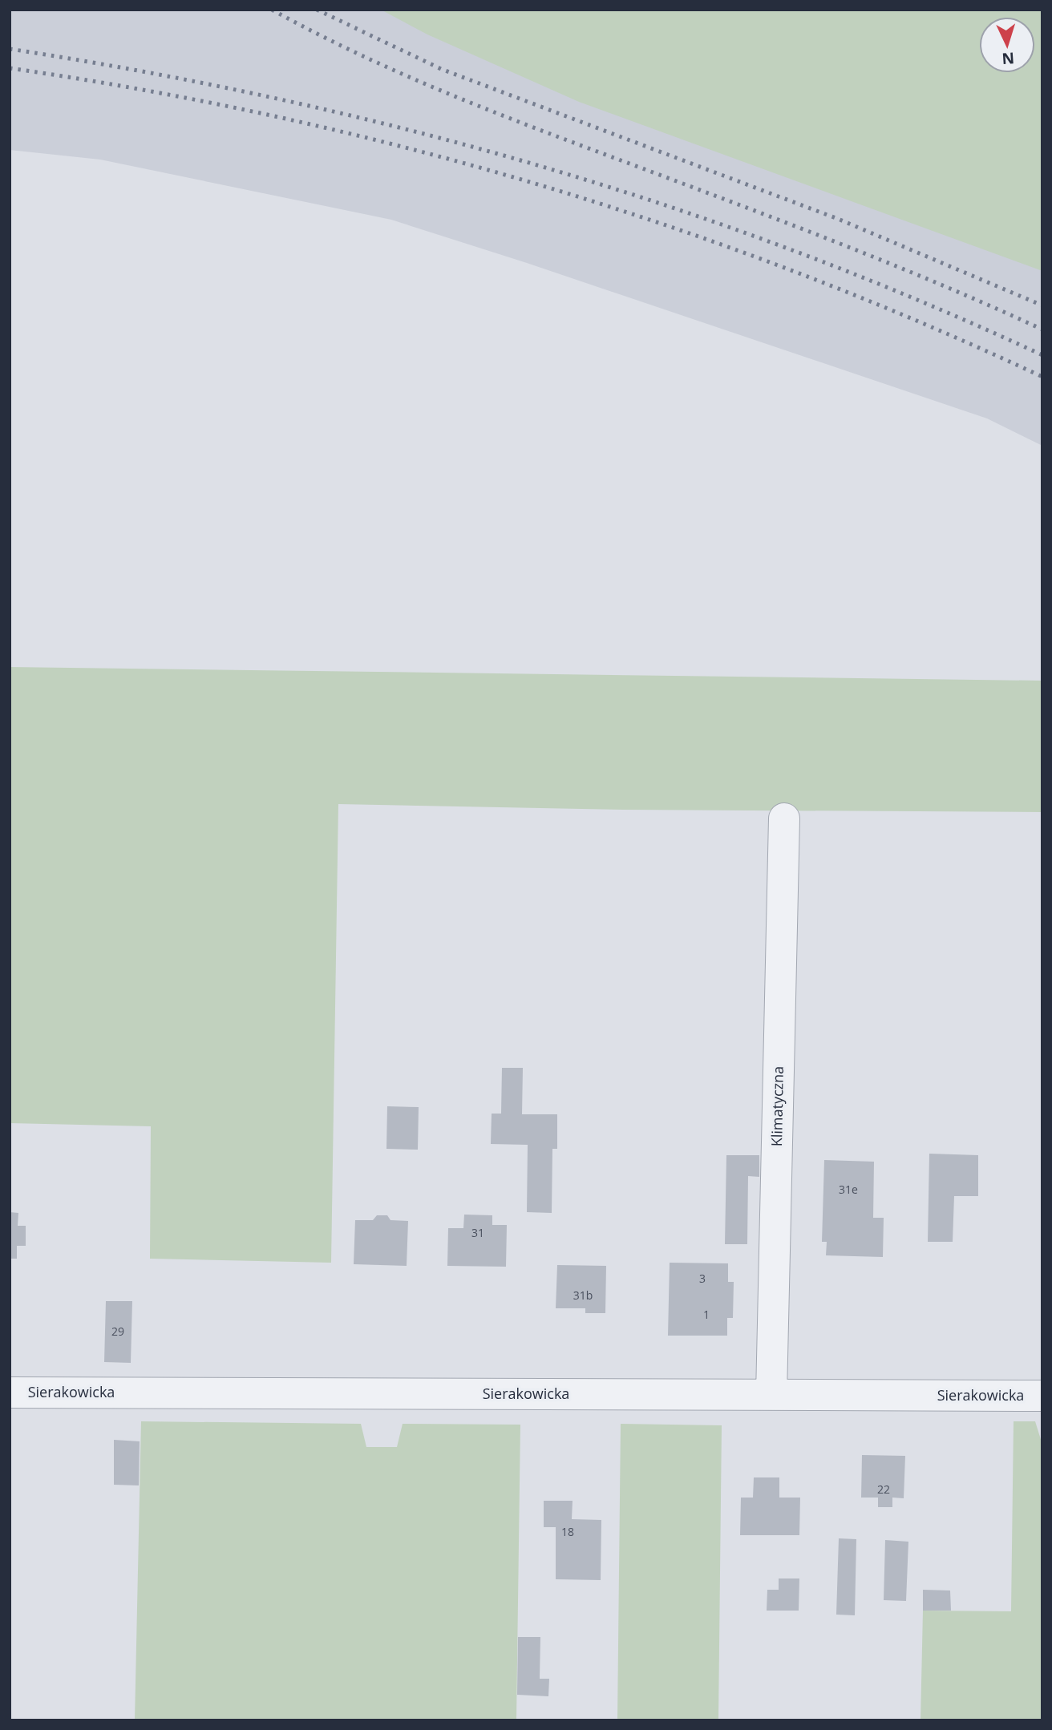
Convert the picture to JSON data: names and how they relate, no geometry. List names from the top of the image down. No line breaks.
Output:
{"streets":{"street":["Klimatyczna","Sierakowicka"]},"crossings":[["Klimatyczna","Sierakowicka"]],"house_numbers":["31e","31","3","31b","1","29","22","18"],"north":"bottom"}
